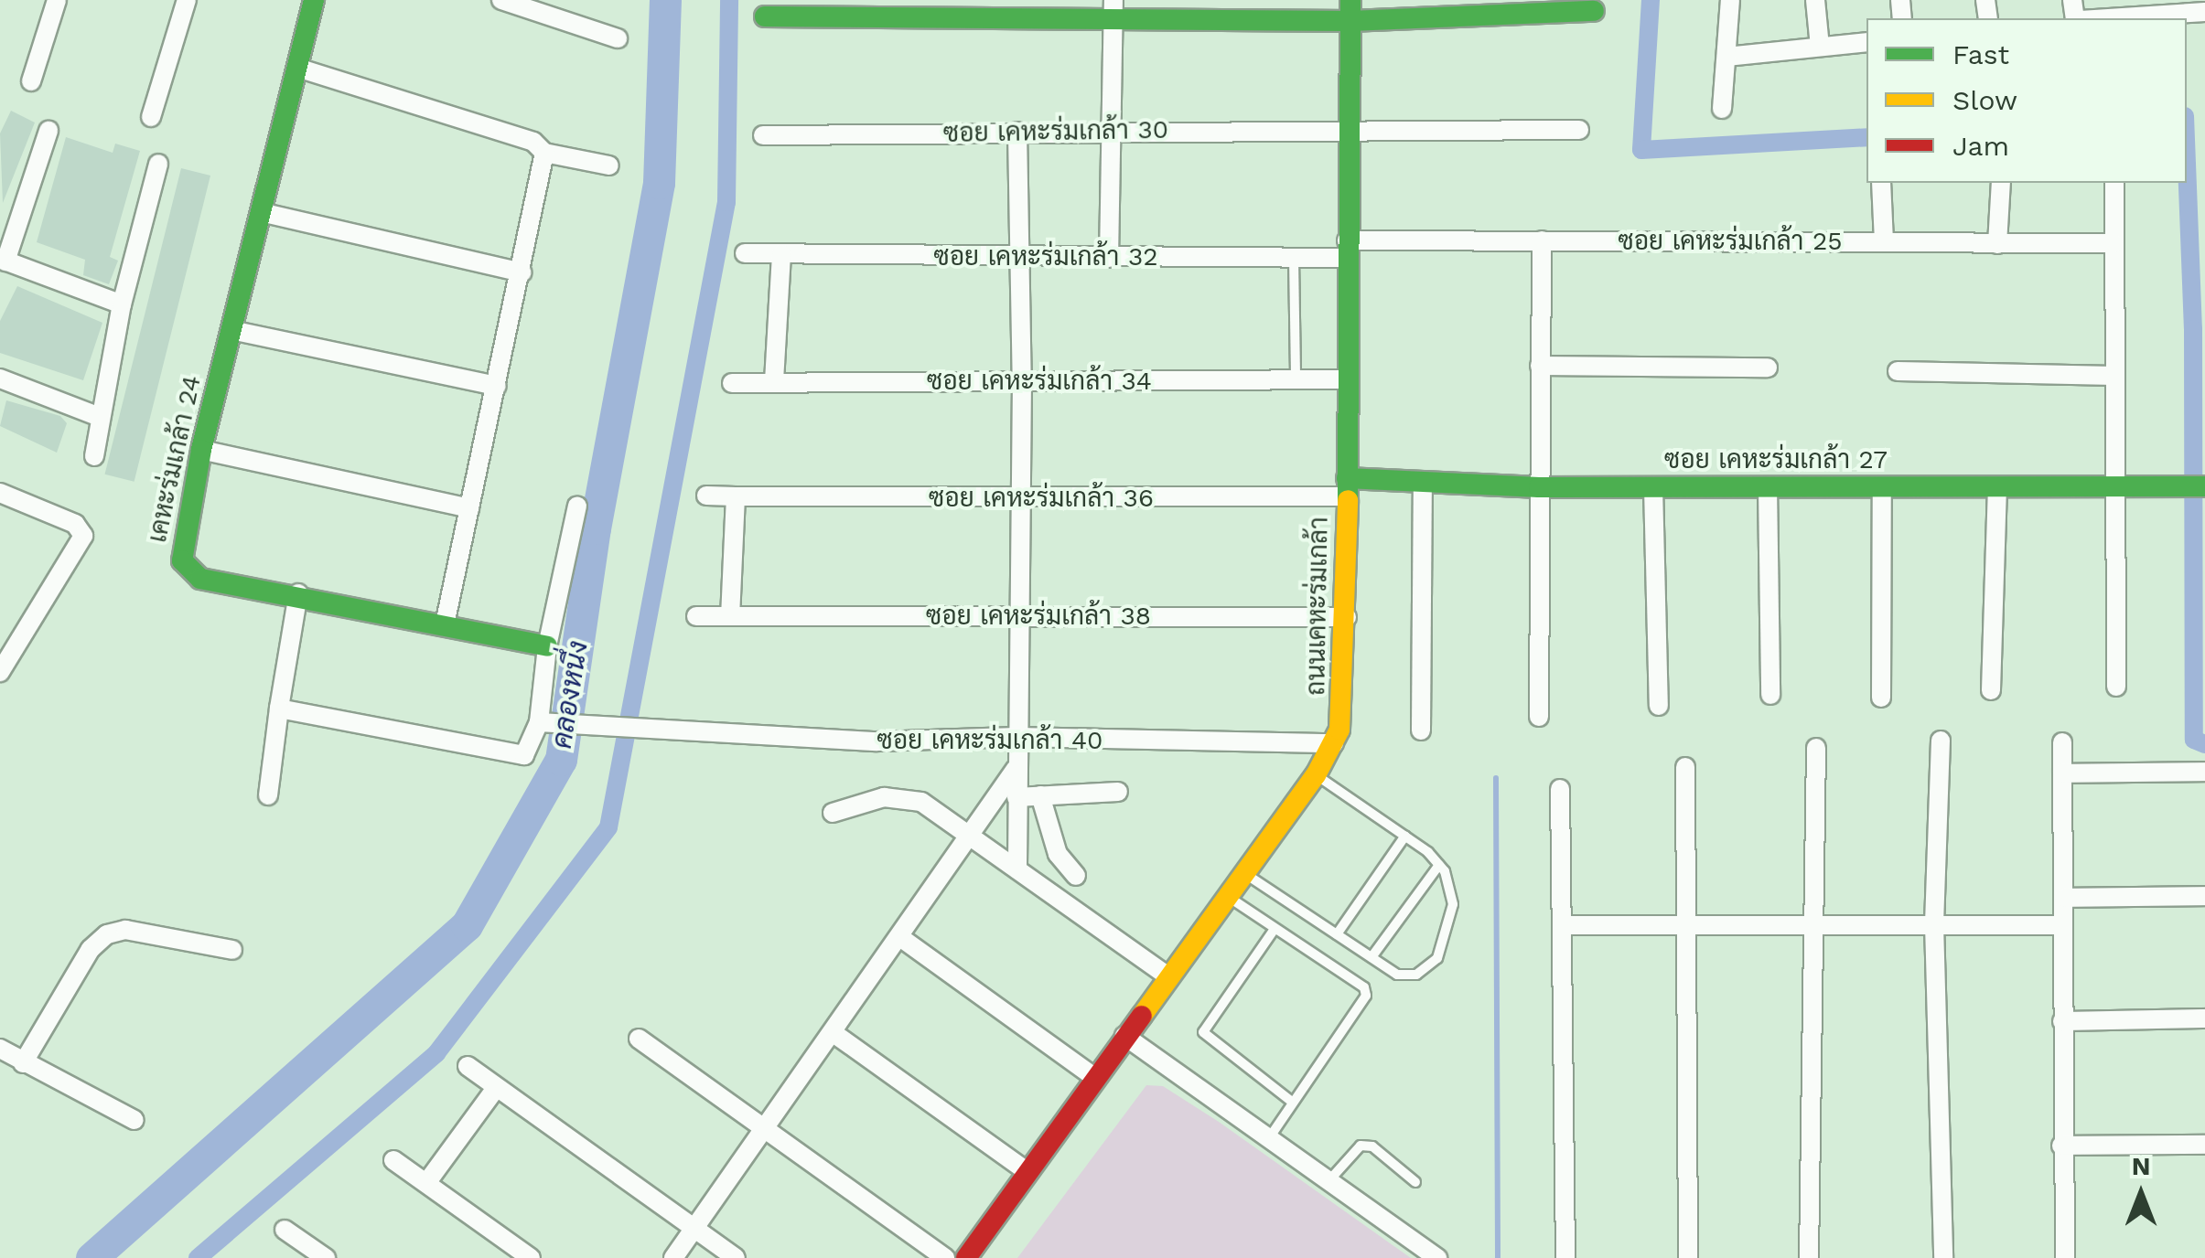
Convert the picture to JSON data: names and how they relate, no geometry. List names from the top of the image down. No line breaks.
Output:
{"streets":{"street":["ซอย เคหะร่มเกล้า 30","ซอย เคหะร่มเกล้า 25","ซอย เคหะร่มเกล้า 32","ซอย เคหะร่มเกล้า 34","เคหะร่มเกล้า 24","ซอย เคหะร่มเกล้า 27","ซอย เคหะร่มเกล้า 36","ถนนเคหะร่มเกล้า","ซอย เคหะร่มเกล้า 38","ซอย เคหะร่มเกล้า 40"]},"crossings":[["ซอย เคหะร่มเกล้า 30","ถนนเคหะร่มเกล้า"],["ซอย เคหะร่มเกล้า 25","ซอย เคหะร่มเกล้า 32"],["ซอย เคหะร่มเกล้า 25","ถนนเคหะร่มเกล้า"],["ซอย เคหะร่มเกล้า 32","ถนนเคหะร่มเกล้า"],["ซอย เคหะร่มเกล้า 34","ถนนเคหะร่มเกล้า"],["ซอย เคหะร่มเกล้า 27","ซอย เคหะร่มเกล้า 36"],["ซอย เคหะร่มเกล้า 27","ถนนเคหะร่มเกล้า"],["ซอย เคหะร่มเกล้า 36","ถนนเคหะร่มเกล้า"],["ถนนเคหะร่มเกล้า","ซอย เคหะร่มเกล้า 38"],["ถนนเคหะร่มเกล้า","ซอย เคหะร่มเกล้า 40"]],"water":["คลองหนึ่ง"],"legend":["Fast","Slow","Jam"],"north":"top"}
